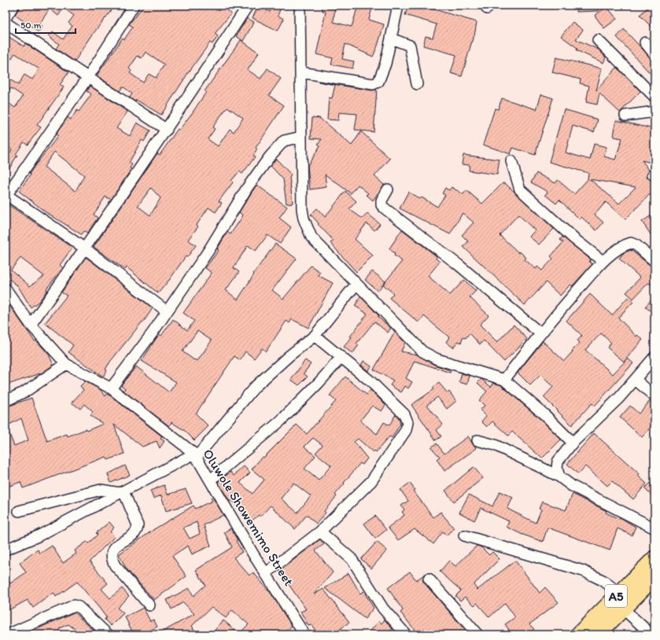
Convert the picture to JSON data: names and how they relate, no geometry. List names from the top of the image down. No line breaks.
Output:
{"streets":{"highway":["A5"],"street":["Oluwole Showemimo Street"]},"scale_bar":"50 m"}
